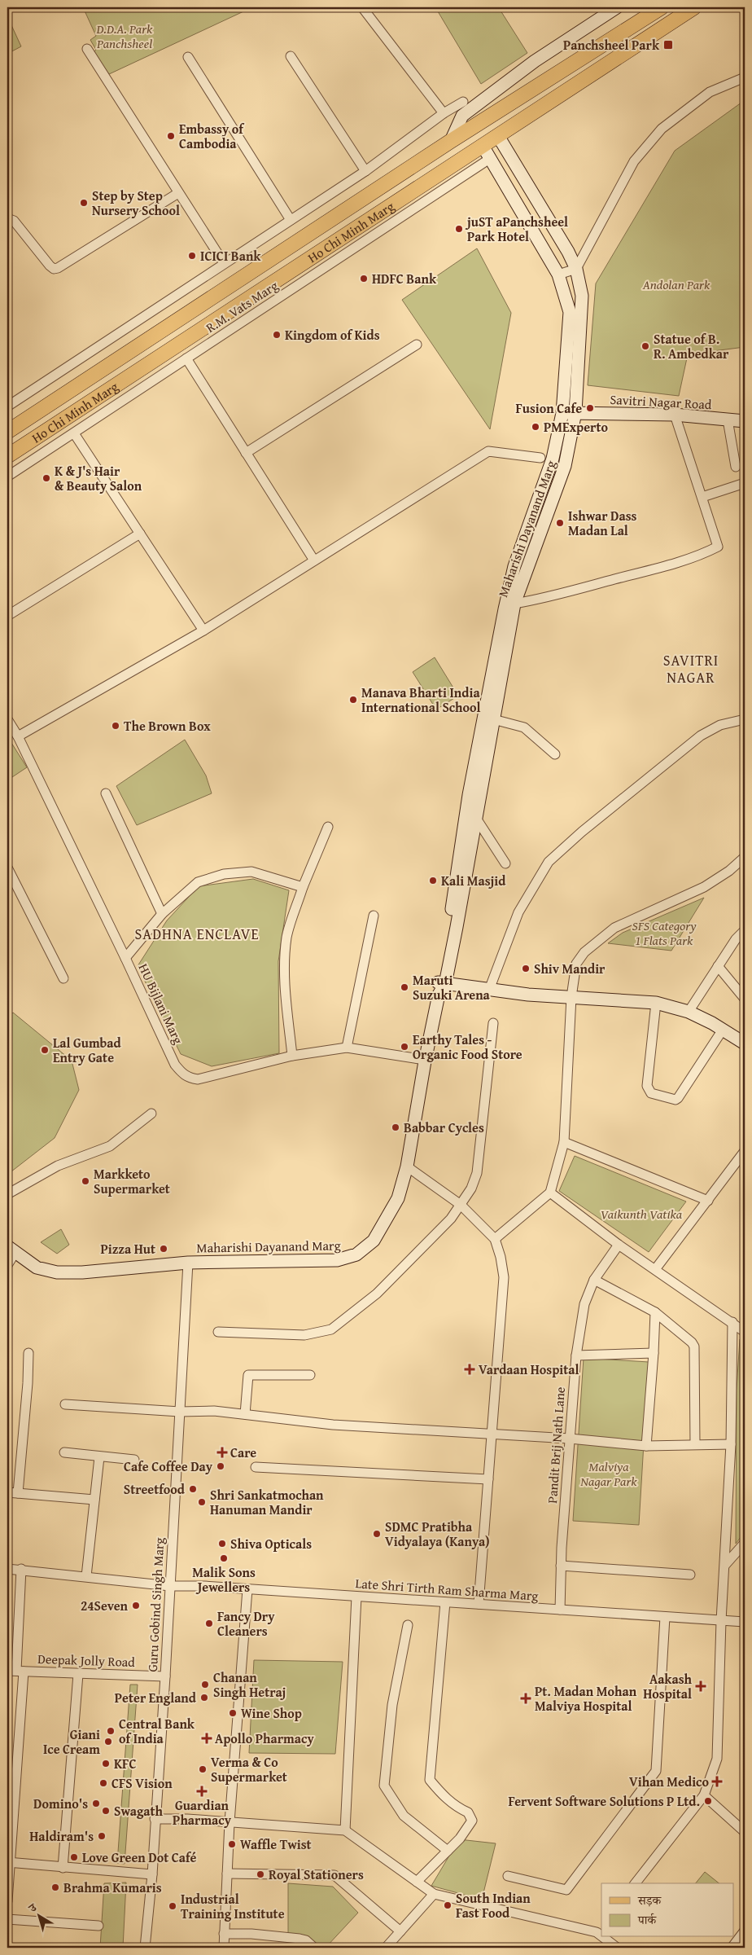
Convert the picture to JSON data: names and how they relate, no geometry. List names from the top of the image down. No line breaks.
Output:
{"streets":{"main road":["Ho Chi Minh Marg"],"street":["R.M. Vats Marg","Savitri Nagar Road","Maharishi Dayanand Marg","HU Bijlani Marg","Pandit Brij Nath Lane","Late Shri Tirth Ram Sharma Marg","Guru Gobind Singh Marg","Deepak Jolly Road"]},"crossings":[["Ho Chi Minh Marg","Maharishi Dayanand Marg"],["R.M. Vats Marg","Maharishi Dayanand Marg"],["Savitri Nagar Road","Maharishi Dayanand Marg"],["Maharishi Dayanand Marg","HU Bijlani Marg"],["Maharishi Dayanand Marg","Guru Gobind Singh Marg"],["Pandit Brij Nath Lane","Late Shri Tirth Ram Sharma Marg"],["Late Shri Tirth Ram Sharma Marg","Guru Gobind Singh Marg"],["Guru Gobind Singh Marg","Deepak Jolly Road"]],"districts":["SAVITRI NAGAR","SADHNA ENCLAVE"],"parks":["D.D.A. Park Panchsheel","Andolan Park","SFS Category 1 Flats Park","Vaikunth Vatika","Malviya Nagar Park"],"places":{"transit":["Panchsheel Park"],"other":["Embassy of Cambodia","Step by Step Nursery School","juST aPanchsheel Park Hotel","ICICI Bank","HDFC Bank","Kingdom of Kids","Statue of B. R. Ambedkar","Fusion Cafe","PMExperto","K & J's Hair & Beauty Salon","Ishwar Dass Madan Lal","Manava Bharti India International School","The Brown Box","Kali Masjid","Shiv Mandir","Maruti Suzuki Arena","Earthy Tales - Organic Food Store","Lal Gumbad Entry Gate","Babbar Cycles","Markketo Supermarket","Pizza Hut","Cafe Coffee Day","Streetfood","Shri Sankatmochan Hanuman Mandir","SDMC Pratibha Vidyalaya (Kanya)","Shiva Opticals","Malik Sons Jewellers","24Seven","Fancy Dry Cleaners","Chanan Singh Hetraj","Peter England","Wine Shop","Central Bank of India","Giani Ice Cream","KFC","Verma & Co Supermarket","CFS Vision","Fervent Software Solutions P Ltd.","Domino's","Swagath","Haldiram's","Waffle Twist","Love Green Dot Café","Royal Stationers","Brahma Kumaris","South Indian Fast Food","Industrial Training Institute"],"health":["Vardaan Hospital","Care","Aakash Hospital","Pt. Madan Mohan Malviya Hospital","Apollo Pharmacy","Vihan Medico","Guardian Pharmacy"]},"legend":["सड़क","पार्क"],"north":"top left"}
